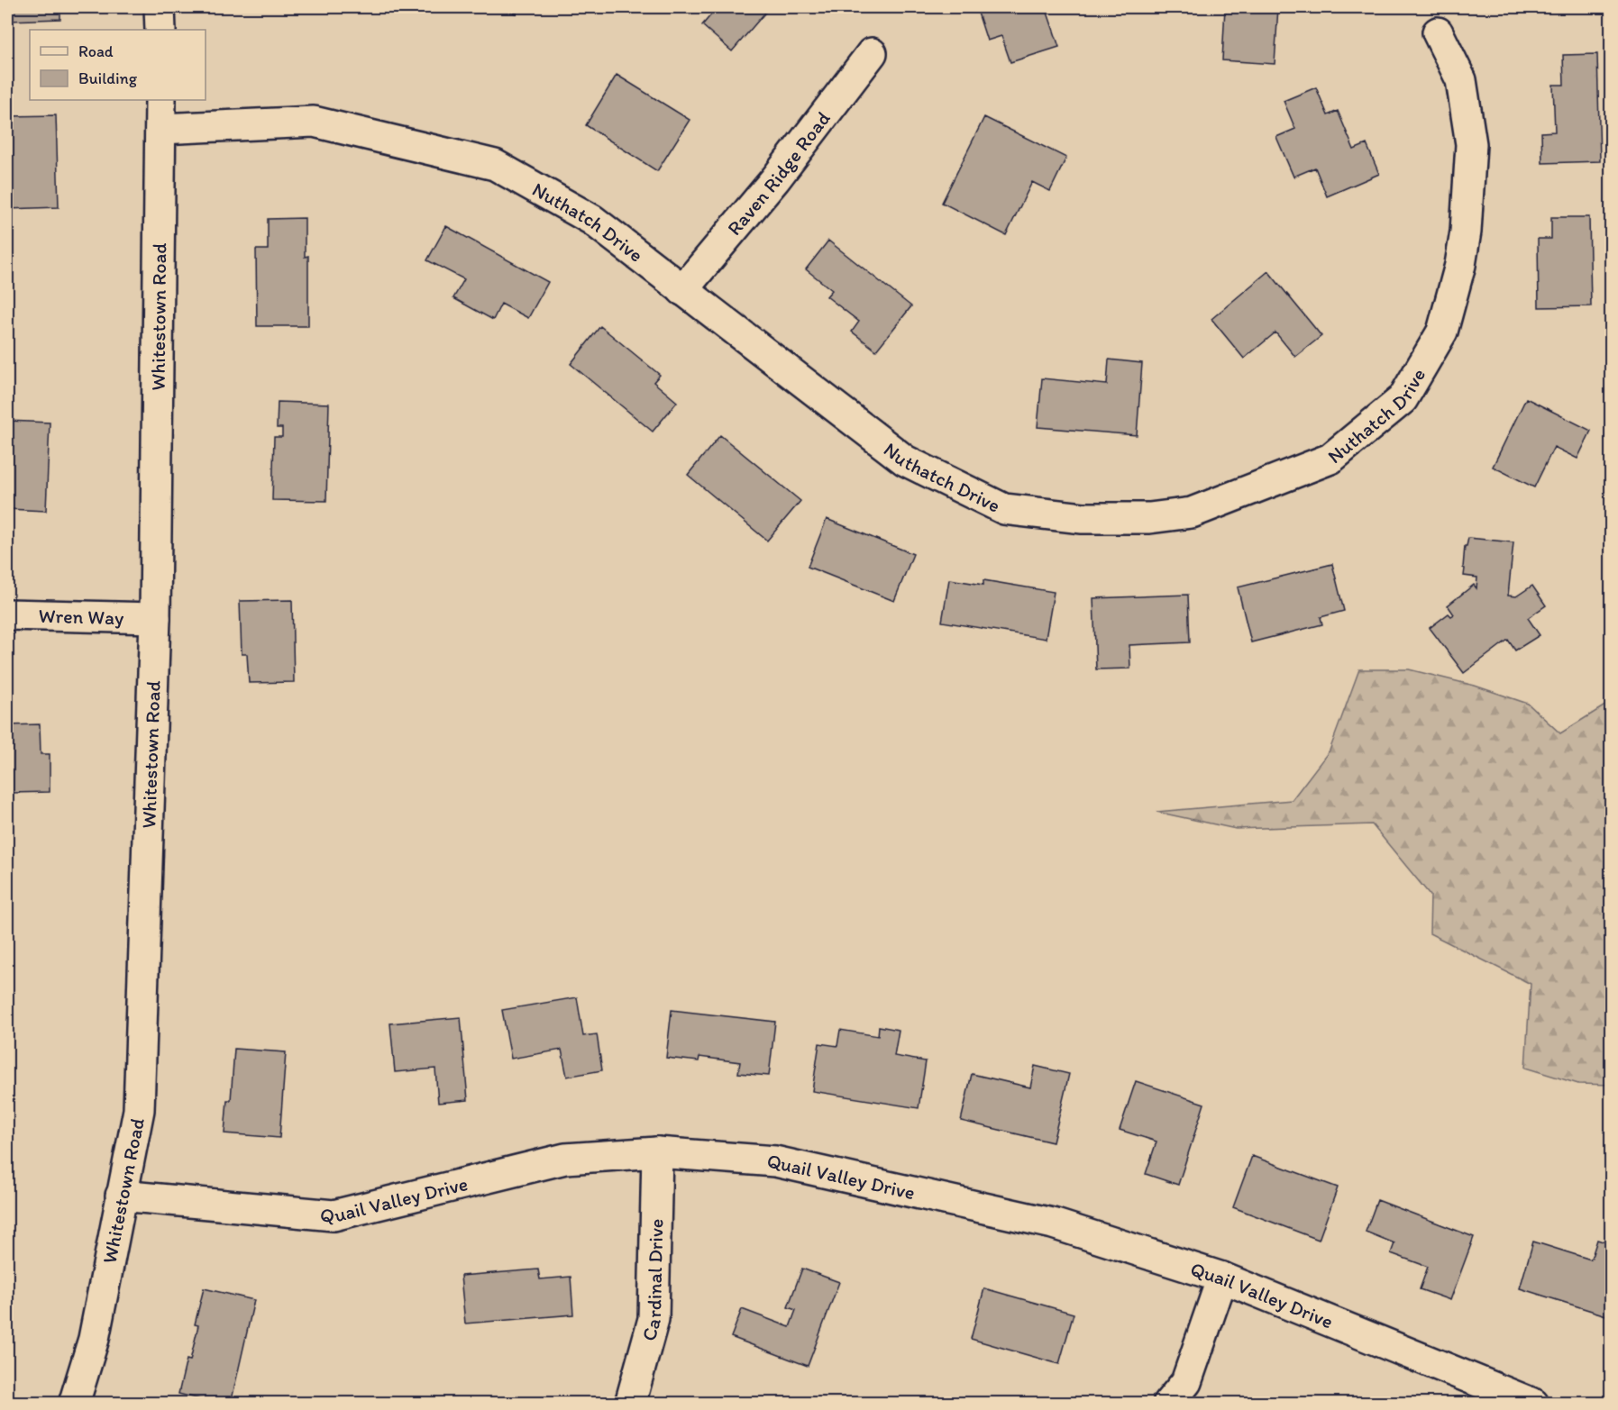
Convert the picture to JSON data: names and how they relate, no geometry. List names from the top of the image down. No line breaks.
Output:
{"streets":{"street":["Raven Ridge Road","Nuthatch Drive","Whitestown Road","Wren Way","Quail Valley Drive","Cardinal Drive"]},"crossings":[["Raven Ridge Road","Nuthatch Drive"],["Nuthatch Drive","Whitestown Road"],["Whitestown Road","Wren Way"],["Whitestown Road","Quail Valley Drive"],["Quail Valley Drive","Cardinal Drive"]],"legend":["Road","Building"]}
